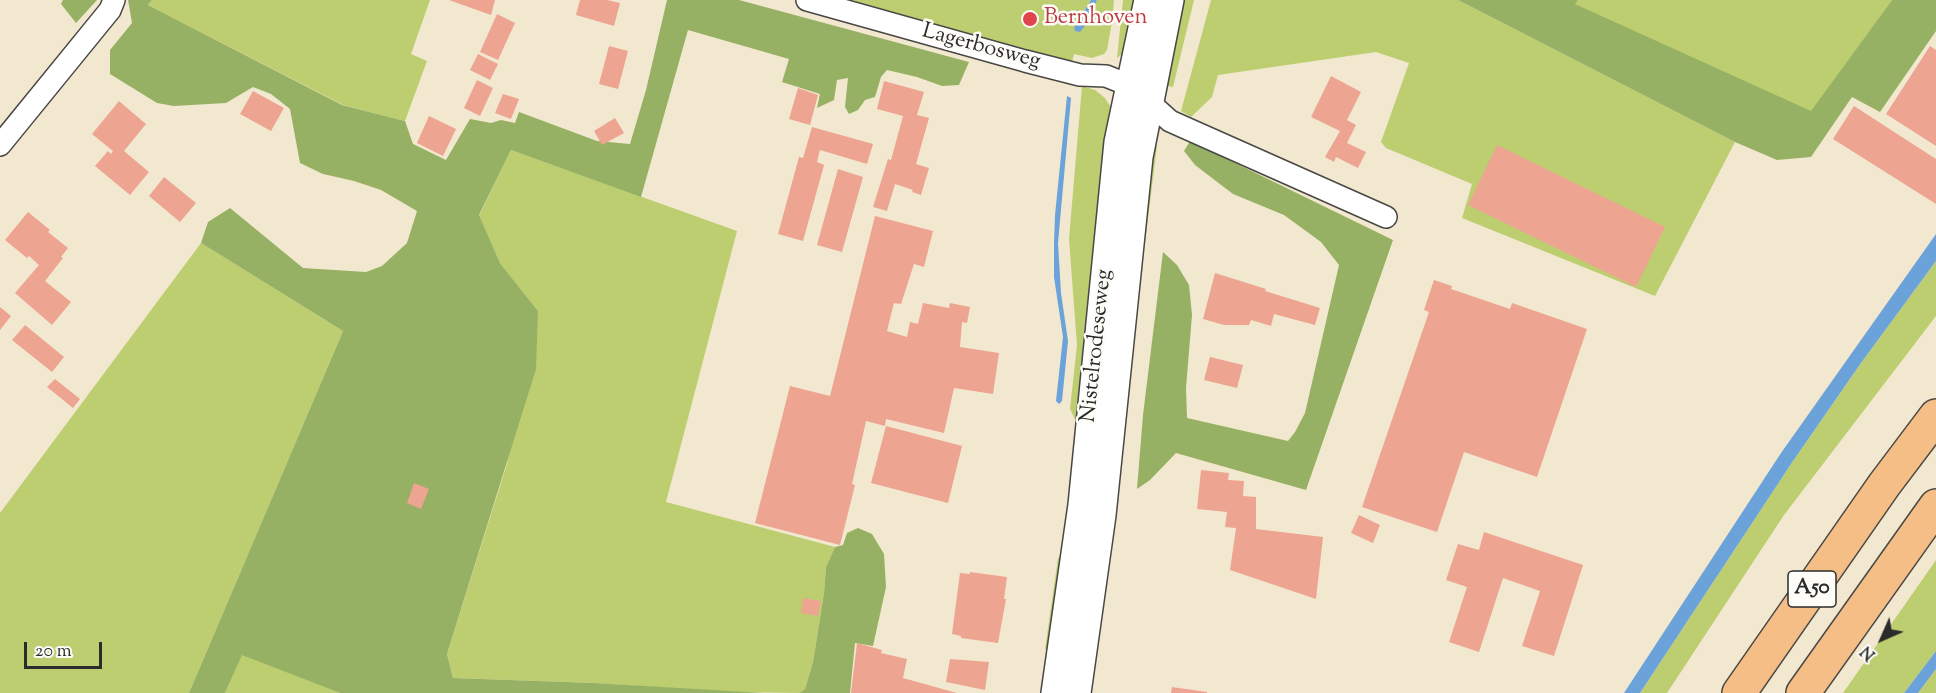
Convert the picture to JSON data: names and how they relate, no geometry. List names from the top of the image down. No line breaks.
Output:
{"streets":{"highway":["A50"],"street":["Lagerbosweg","Nistelrodeseweg"]},"crossings":[["Lagerbosweg","Nistelrodeseweg"]],"places":["Bernhoven"],"scale_bar":"20 m","north":"bottom left"}
